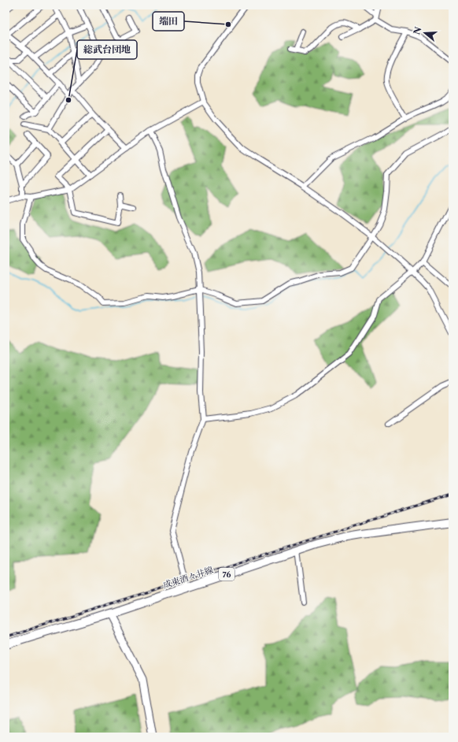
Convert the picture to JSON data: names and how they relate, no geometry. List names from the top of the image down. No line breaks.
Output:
{"streets":{"main road":["76","成東酒々井線"]},"places":["端田","総武台団地"],"north":"left"}
